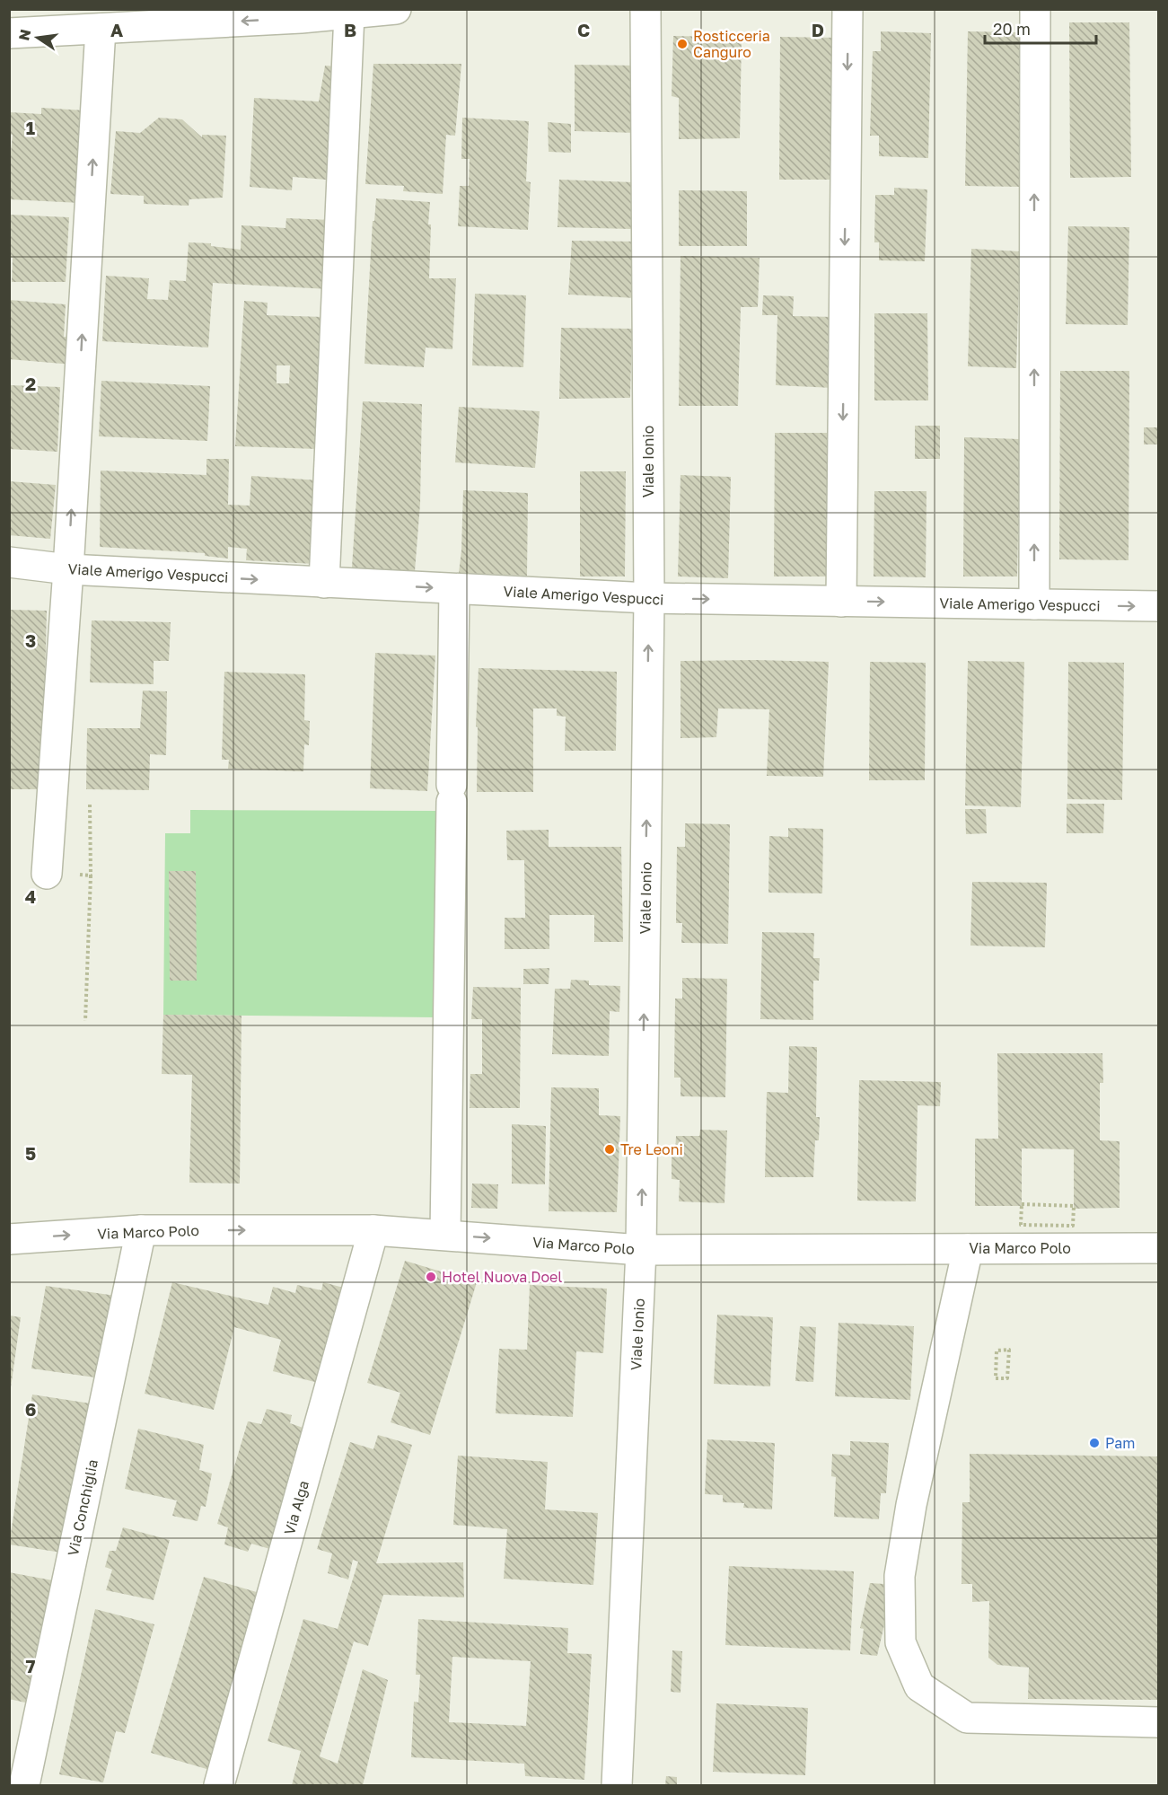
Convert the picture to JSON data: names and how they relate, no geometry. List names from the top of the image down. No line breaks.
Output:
{"streets":{"street":["Viale Ionio","Viale Amerigo Vespucci","Via Marco Polo","Via Conchiglia","Via Alga"]},"crossings":[["Viale Ionio","Viale Amerigo Vespucci"],["Viale Ionio","Via Marco Polo"],["Via Marco Polo","Via Conchiglia"],["Via Marco Polo","Via Alga"]],"one_way":["Viale Amerigo Vespucci","Via Marco Polo"],"places":["Rosticceria Canguro","Tre Leoni","Hotel Nuova Doel","Pam"],"scale_bar":"20 m","north":"left","grid":{"columns":["A","B","C","D"],"rows":["1","2","3","4","5","6","7"]}}
